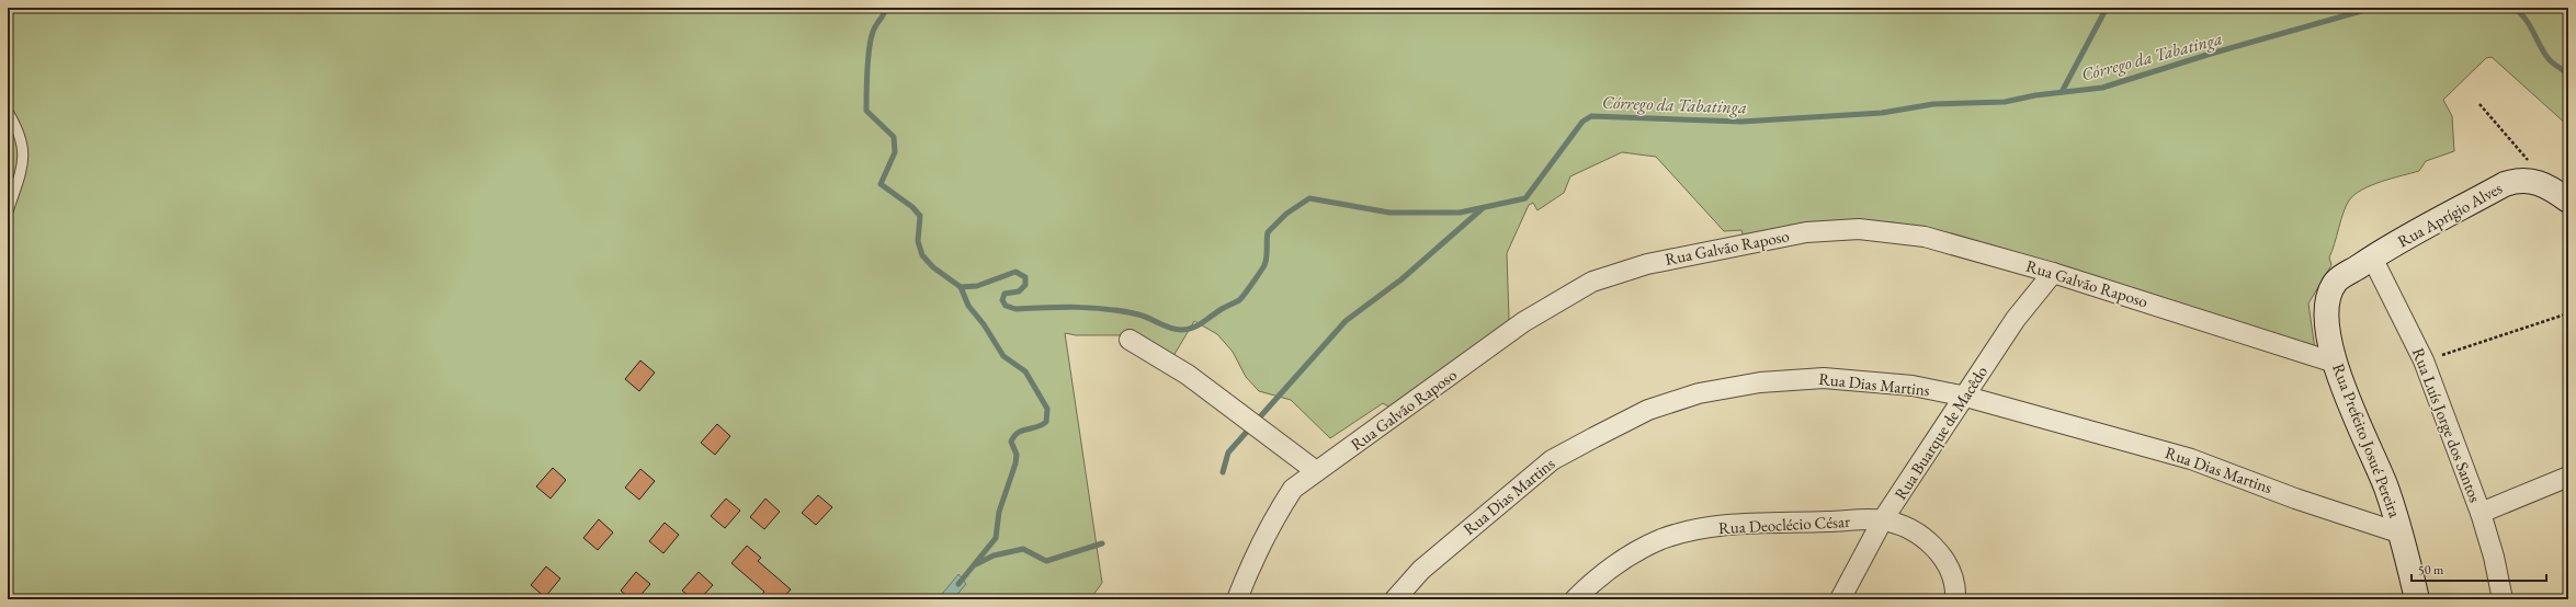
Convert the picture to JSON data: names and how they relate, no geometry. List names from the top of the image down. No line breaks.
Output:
{"streets":{"street":["Rua Aprígio Alves","Rua Galvão Raposo","Rua Dias Martins","Rua Luís Jorge dos Santos","Rua Buarque de Macêdo","Rua Prefeito Josué Pereira","Rua Deoclécio César"]},"crossings":[["Rua Aprígio Alves","Rua Luís Jorge dos Santos"],["Rua Aprígio Alves","Rua Prefeito Josué Pereira"],["Rua Galvão Raposo","Rua Buarque de Macêdo"],["Rua Galvão Raposo","Rua Prefeito Josué Pereira"],["Rua Dias Martins","Rua Buarque de Macêdo"],["Rua Dias Martins","Rua Prefeito Josué Pereira"],["Rua Buarque de Macêdo","Rua Deoclécio César"]],"water":["Córrego da Tabatinga"],"scale_bar":"50 m"}
